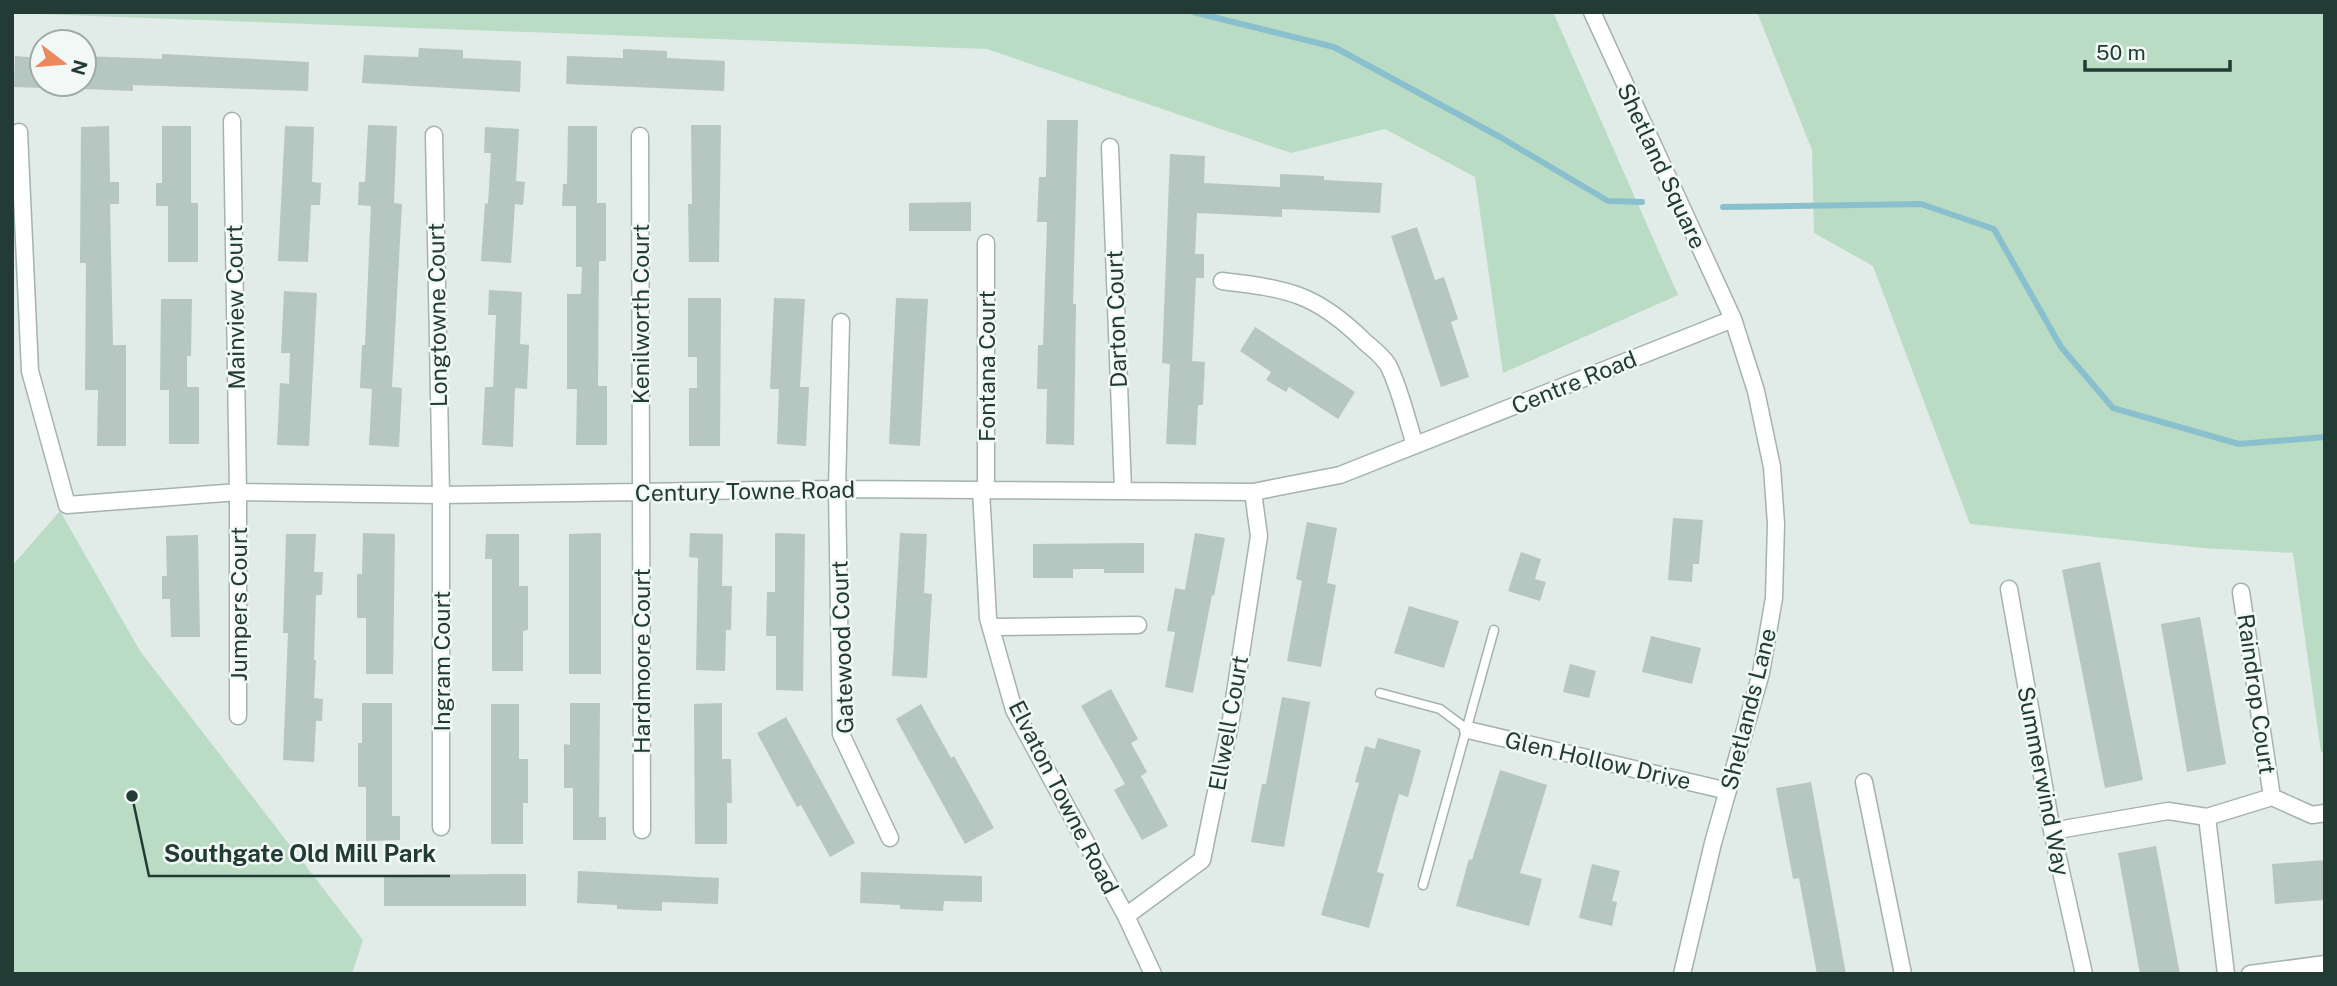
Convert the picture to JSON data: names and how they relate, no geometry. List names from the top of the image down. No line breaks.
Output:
{"streets":{"street":["Shetland Square","Mainview Court","Kenilworth Court","Longtowne Court","Darton Court","Fontana Court","Centre Road","Century Towne Road","Jumpers Court","Gatewood Court","Ingram Court","Hardmoore Court","Raindrop Court","Shetlands Lane","Ellwell Court","Glen Hollow Drive","Summerwind Way","Elvaton Towne Road"]},"crossings":[["Shetland Square","Centre Road"],["Shetland Square","Shetlands Lane"],["Mainview Court","Century Towne Road"],["Mainview Court","Jumpers Court"],["Kenilworth Court","Century Towne Road"],["Kenilworth Court","Hardmoore Court"],["Longtowne Court","Century Towne Road"],["Longtowne Court","Ingram Court"],["Darton Court","Century Towne Road"],["Fontana Court","Century Towne Road"],["Fontana Court","Elvaton Towne Road"],["Centre Road","Century Towne Road"],["Centre Road","Shetlands Lane"],["Century Towne Road","Jumpers Court"],["Century Towne Road","Gatewood Court"],["Century Towne Road","Ingram Court"],["Century Towne Road","Hardmoore Court"],["Century Towne Road","Ellwell Court"],["Century Towne Road","Elvaton Towne Road"],["Shetlands Lane","Glen Hollow Drive"],["Ellwell Court","Elvaton Towne Road"]],"places":["Southgate Old Mill Park"],"scale_bar":"50 m","north":"right"}
